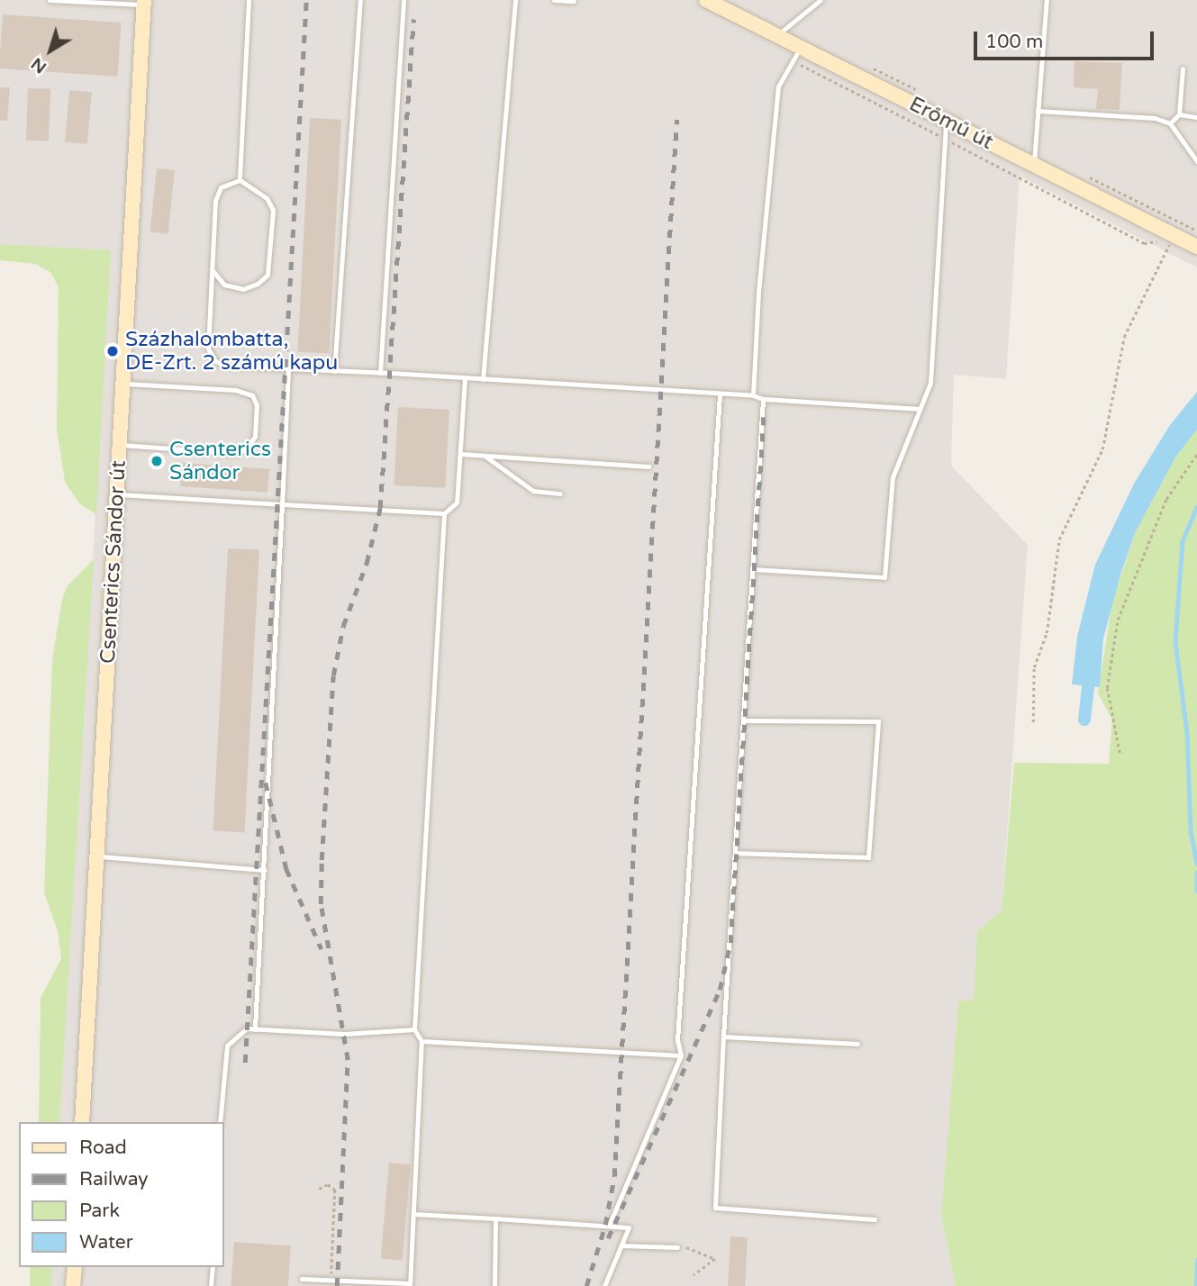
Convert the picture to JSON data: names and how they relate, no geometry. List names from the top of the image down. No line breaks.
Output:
{"streets":{"street":["Erőmű út","Csenterics Sándor út"]},"places":["Százhalombatta, DE-Zrt. 2 számú kapu","Csenterics Sándor"],"legend":["Road","Railway","Park","Water"],"scale_bar":"100 m","north":"bottom left"}
